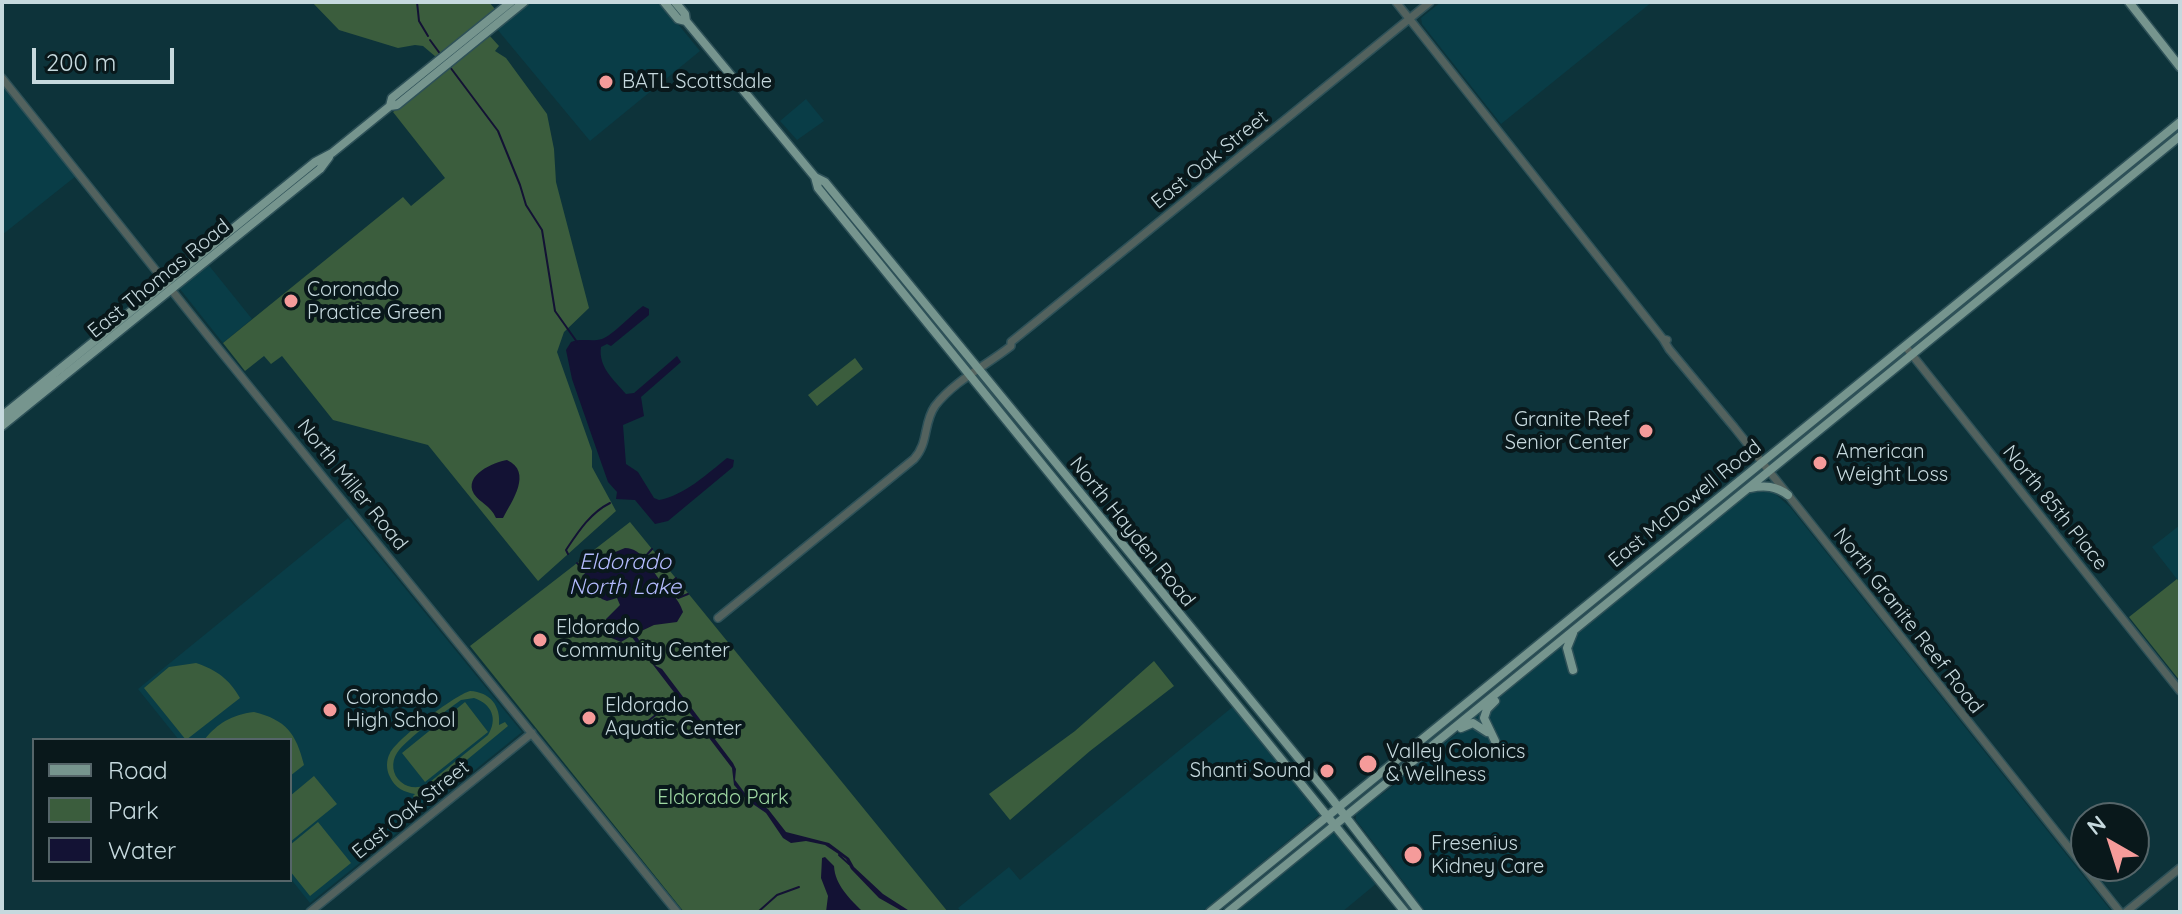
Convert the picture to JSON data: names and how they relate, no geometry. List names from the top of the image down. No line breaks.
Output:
{"streets":{"main road":["East Thomas Road","East McDowell Road","North Hayden Road"],"street":["East Oak Street","North Miller Road","North 85th Place","North Granite Reef Road"]},"crossings":[["East Oak Street","North Miller Road"],["East Oak Street","North Hayden Road"],["East Oak Street","North Granite Reef Road"],["East Thomas Road","North Miller Road"],["East McDowell Road","North 85th Place"],["East McDowell Road","North Hayden Road"],["East McDowell Road","North Granite Reef Road"]],"water":["Eldorado North Lake"],"parks":["Eldorado Park"],"places":["BATL Scottsdale","Coronado Practice Green","Granite Reef Senior Center","American Weight Loss","Eldorado Community Center","Coronado High School","Eldorado Aquatic Center","Valley Colonics & Wellness","Shanti Sound","Fresenius Kidney Care"],"legend":["Road","Park","Water"],"scale_bar":"200 m","north":"top left"}
